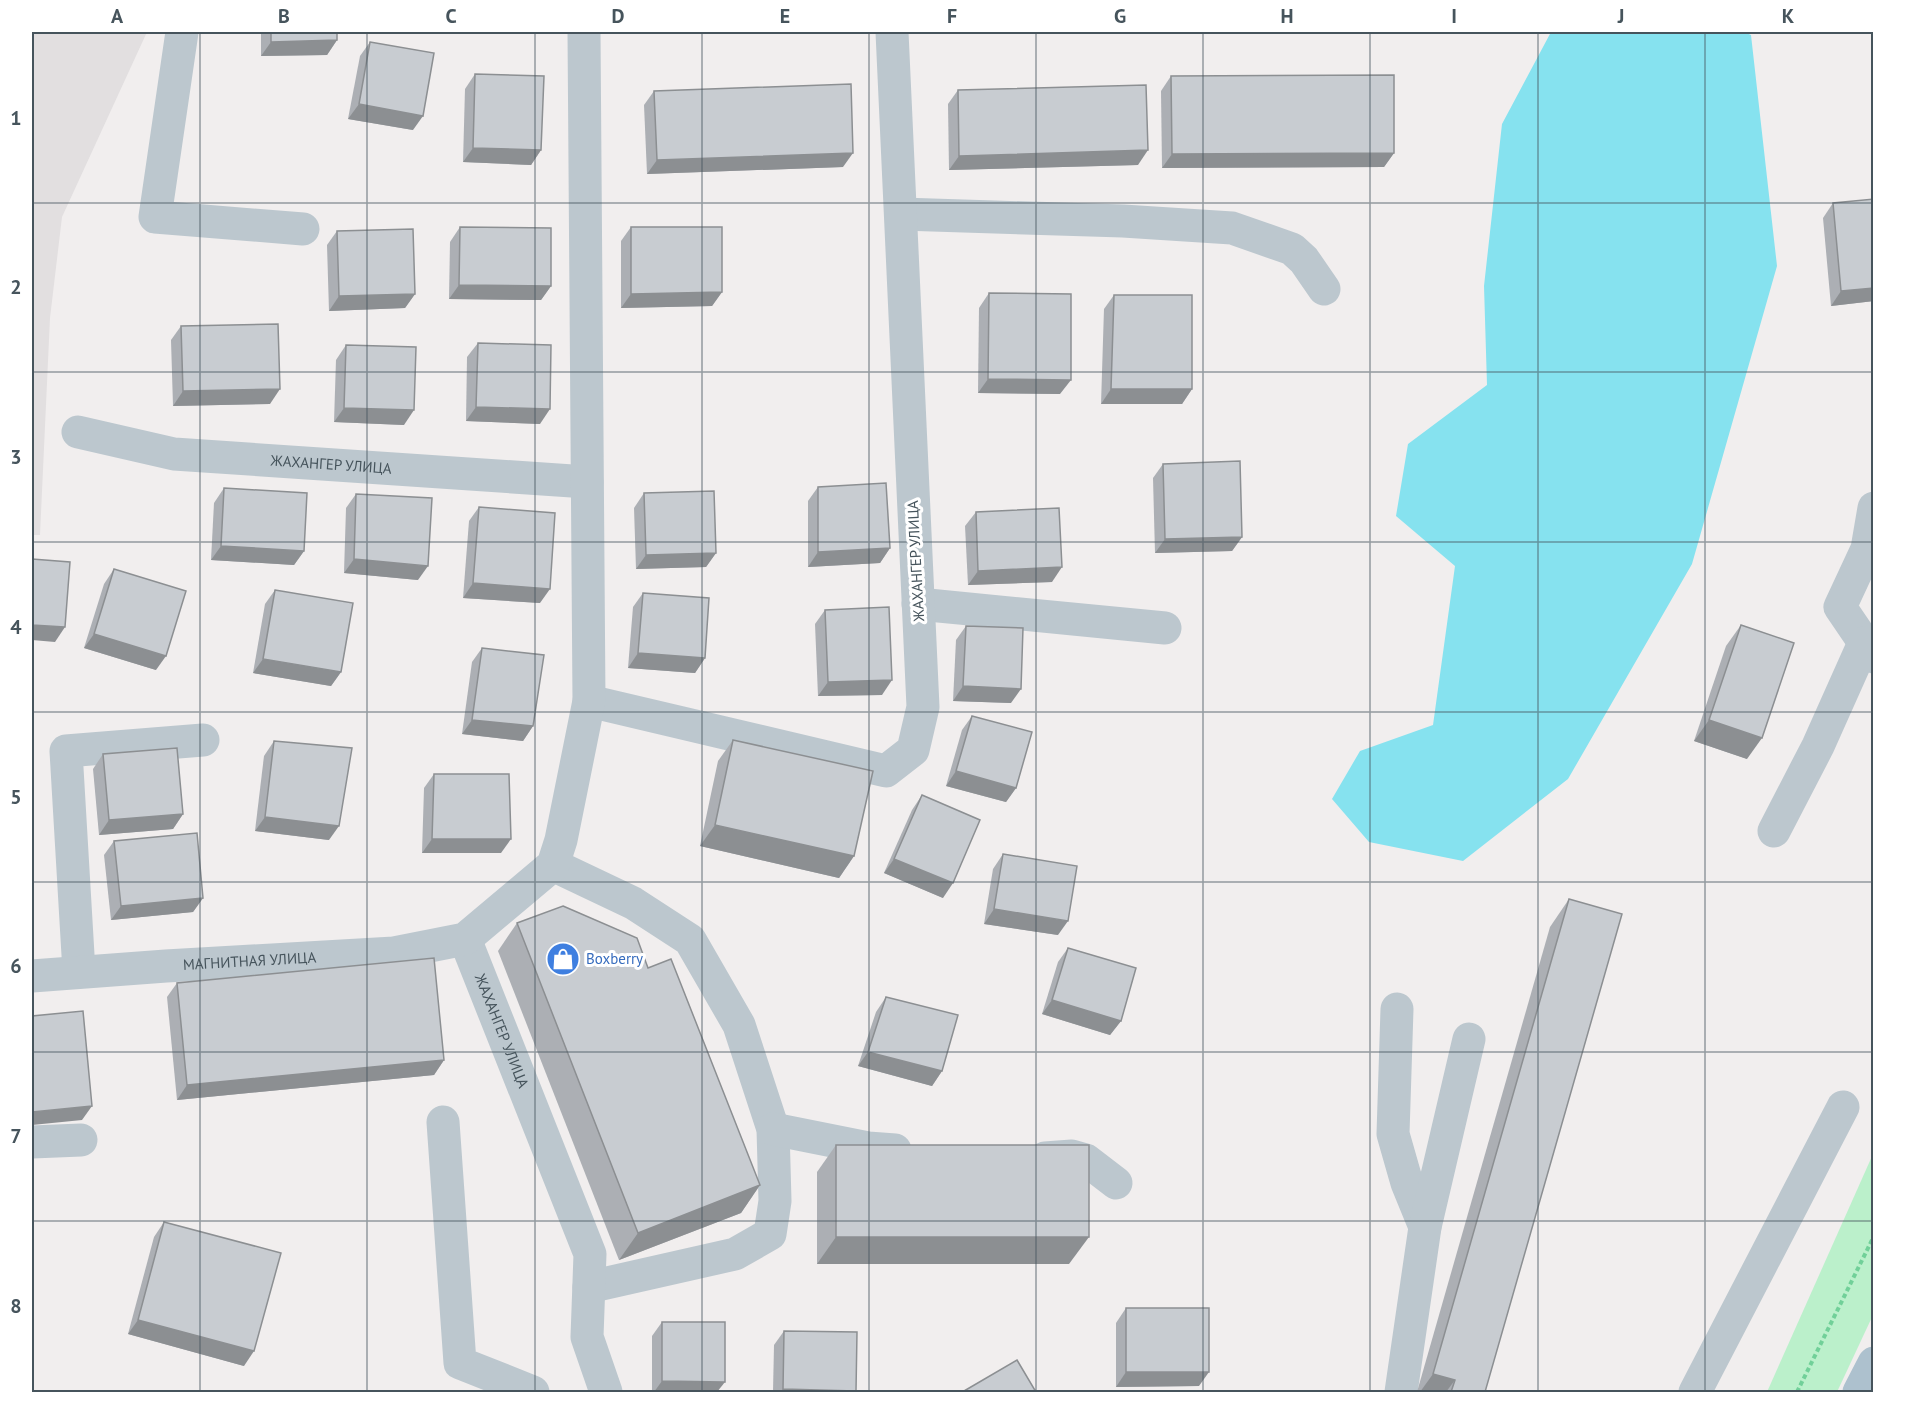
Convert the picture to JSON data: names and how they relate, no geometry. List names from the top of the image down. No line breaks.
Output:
{"streets":{"street":["ЖАХАНГЕР УЛИЦА","МАГНИТНАЯ УЛИЦА"]},"crossings":[["ЖАХАНГЕР УЛИЦА","МАГНИТНАЯ УЛИЦА"]],"places":{"shop":["Boxberry"]},"grid":{"columns":["A","B","C","D","E","F","G","H","I","J","K"],"rows":["1","2","3","4","5","6","7","8"]}}
